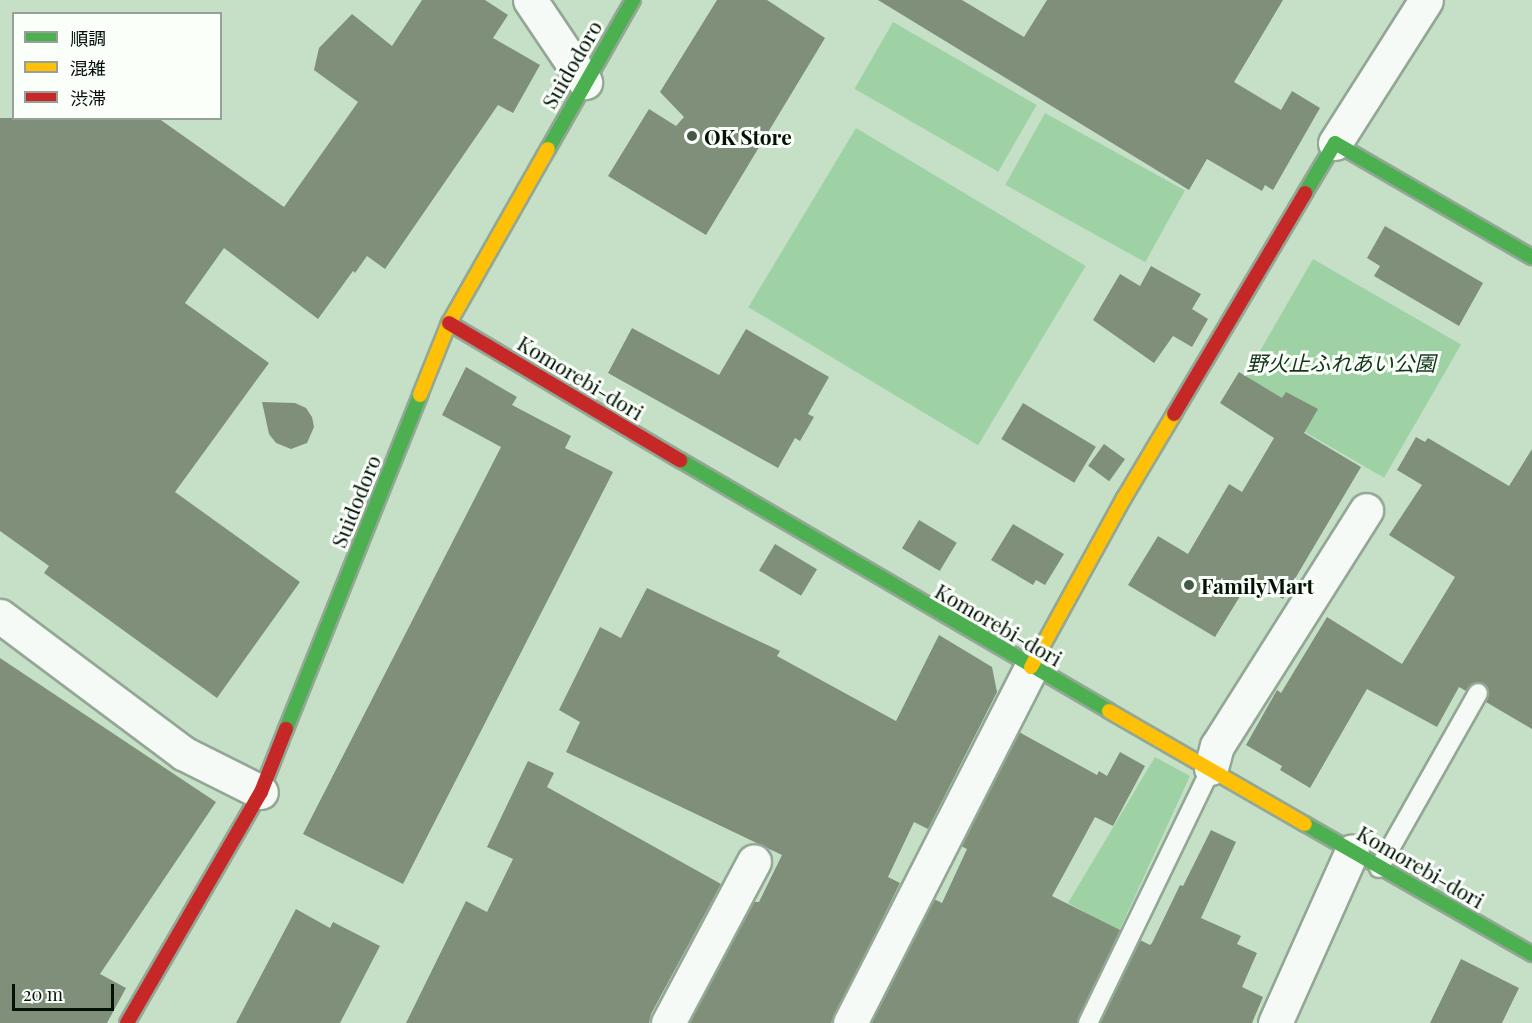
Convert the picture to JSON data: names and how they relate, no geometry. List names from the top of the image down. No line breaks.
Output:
{"streets":{"street":["Suidodoro","Komorebi-dori"]},"crossings":[["Suidodoro","Komorebi-dori"]],"parks":["野火止ふれあい公園"],"places":["OK Store","FamilyMart"],"legend":["順調","混雑","渋滞"],"scale_bar":"20 m"}
